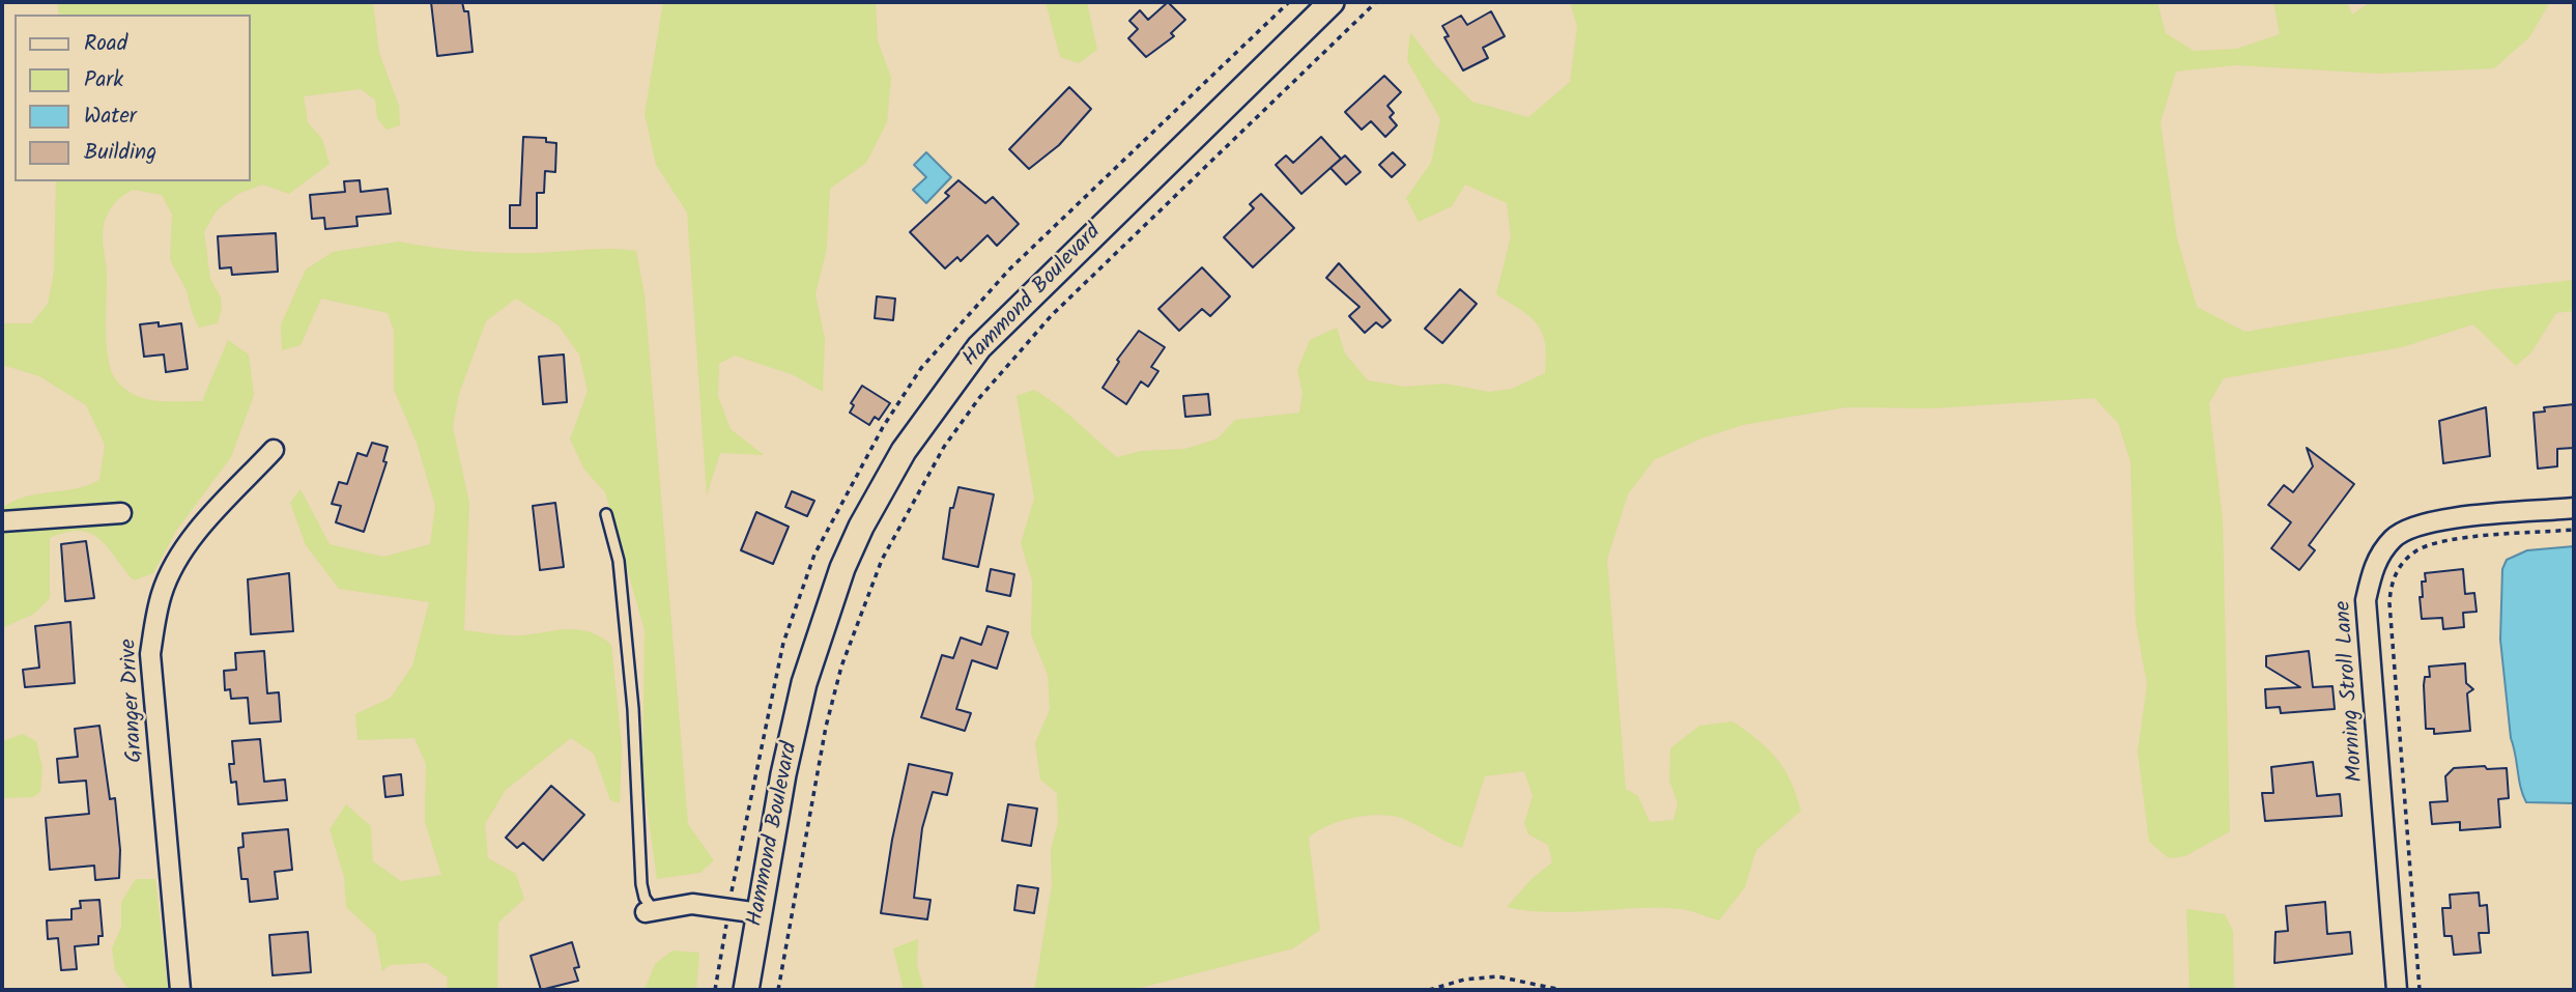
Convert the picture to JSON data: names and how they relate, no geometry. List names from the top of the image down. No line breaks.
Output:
{"streets":{"street":["Hammond Boulevard","Morning Stroll Lane","Granger Drive"]},"legend":["Road","Park","Water","Building"]}
